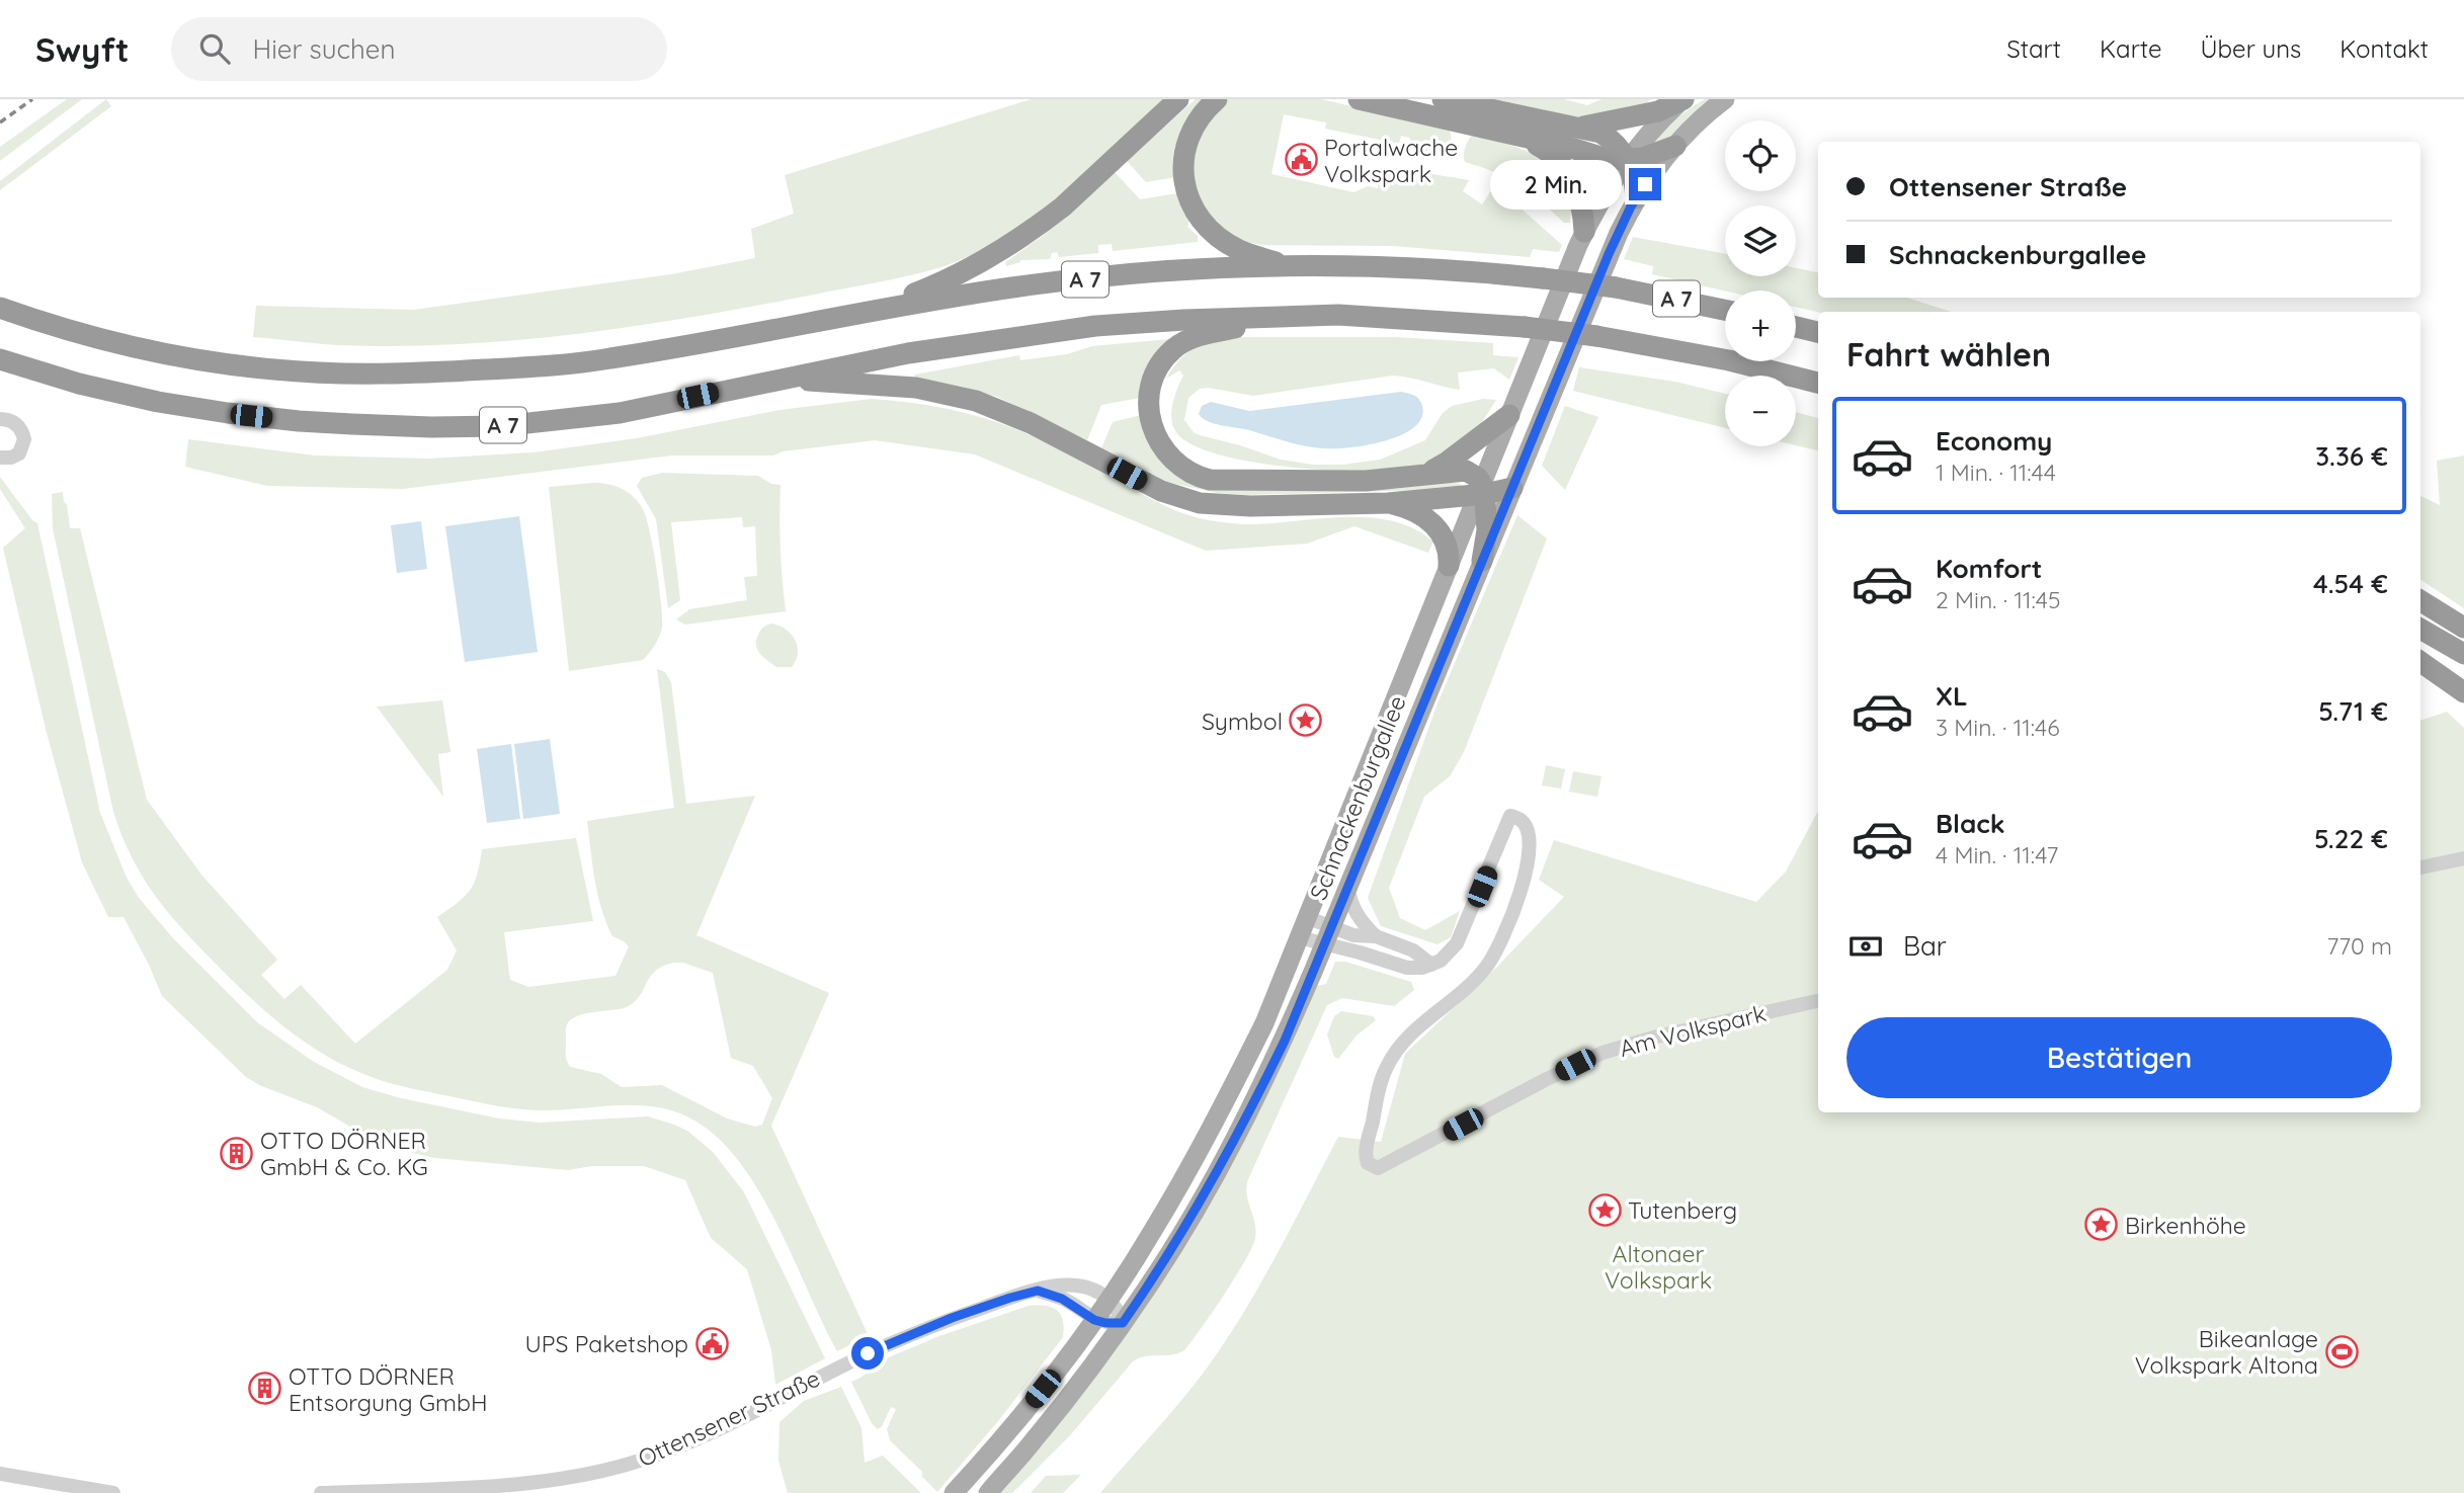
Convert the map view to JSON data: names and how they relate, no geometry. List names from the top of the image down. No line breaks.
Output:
{"streets":{"highway":["A 7"],"main road":["Schnackenburgallee"],"street":["Am Volkspark","Ottensener Straße"]},"crossings":[["Schnackenburgallee","Ottensener Straße"]],"parks":["Altonaer Volkspark"],"places":{"public building":["Portalwache Volkspark","UPS Paketshop"],"place":["Symbol","Tutenberg","Birkenhöhe"],"building":["OTTO DÖRNER GmbH & Co. KG","OTTO DÖRNER Entsorgung GmbH"],"sports":["Bikeanlage Volkspark Altona"]},"page":{"header":"Swyft","search":"Hier suchen","nav":["Start","Karte","Über uns","Kontakt"],"map_buttons":["+","−"],"banner":["Ottensener Straße","Schnackenburgallee"],"bubble":"2 Min.","heading":"Fahrt wählen","list":[{"name":"Economy","note":"1 Min. · 11:44","value":"3.36 €"},{"name":"Komfort","note":"2 Min. · 11:45","value":"4.54 €"},{"name":"XL","note":"3 Min. · 11:46","value":"5.71 €"},{"name":"Black","note":"4 Min. · 11:47","value":"5.22 €"}],"pay":["Bar","770 m"],"buttons":"Bestätigen"}}
